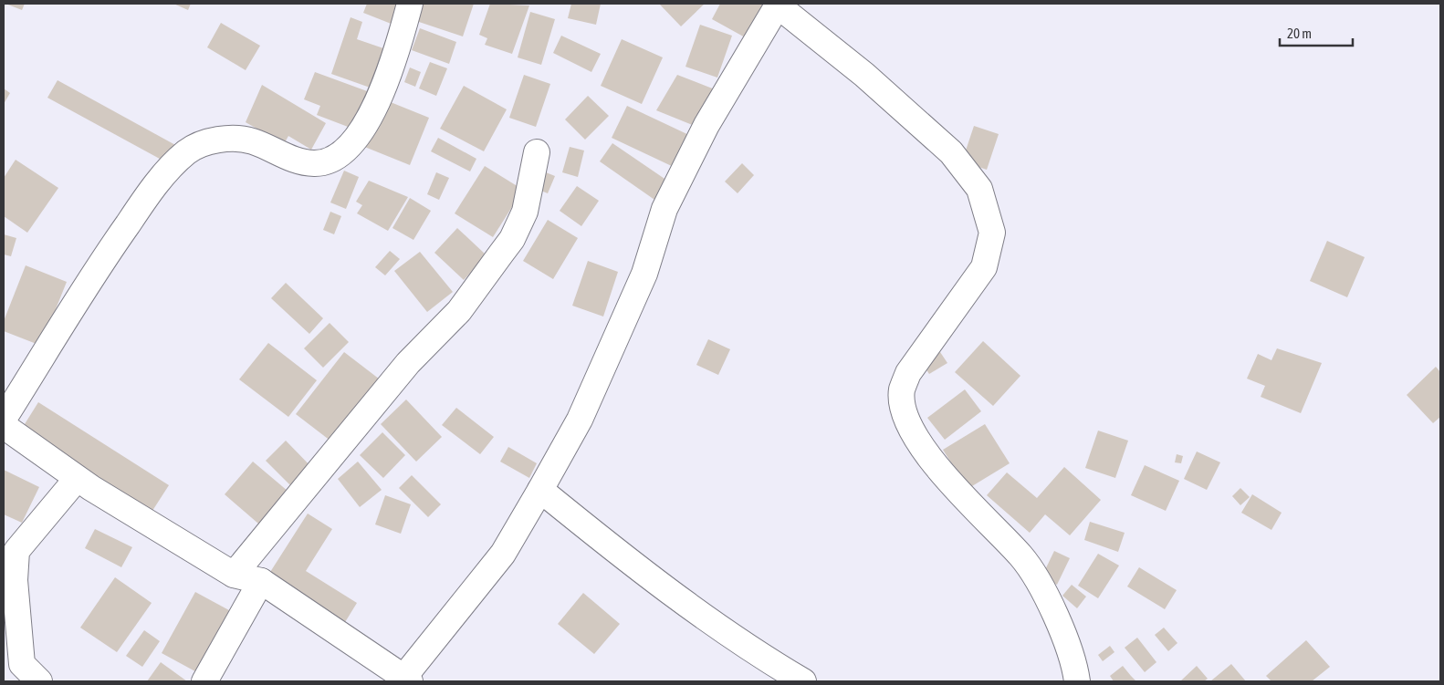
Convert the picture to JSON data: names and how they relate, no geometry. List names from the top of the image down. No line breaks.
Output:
{"scale_bar":"20 m"}
